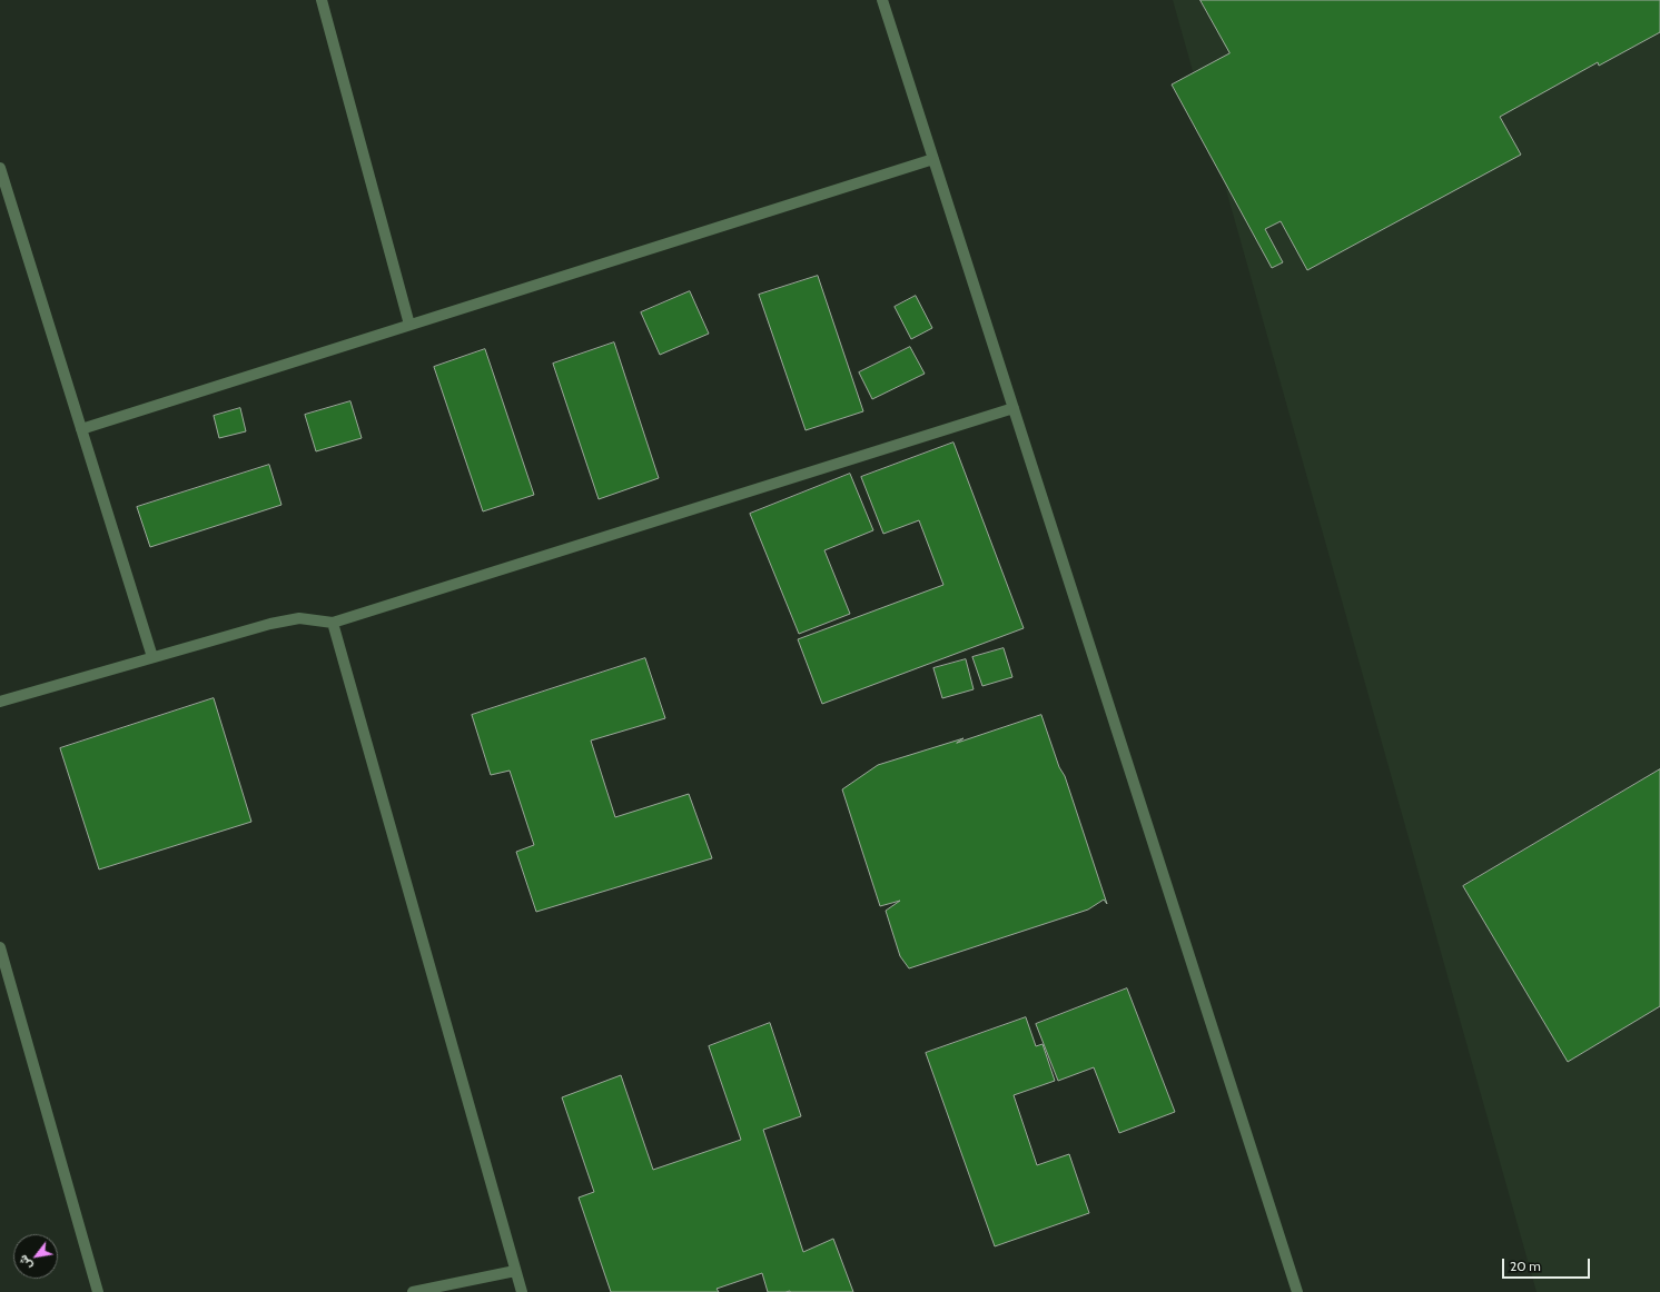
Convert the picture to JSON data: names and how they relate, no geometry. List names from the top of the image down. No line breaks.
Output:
{"scale_bar":"20 m","north":"bottom left"}
